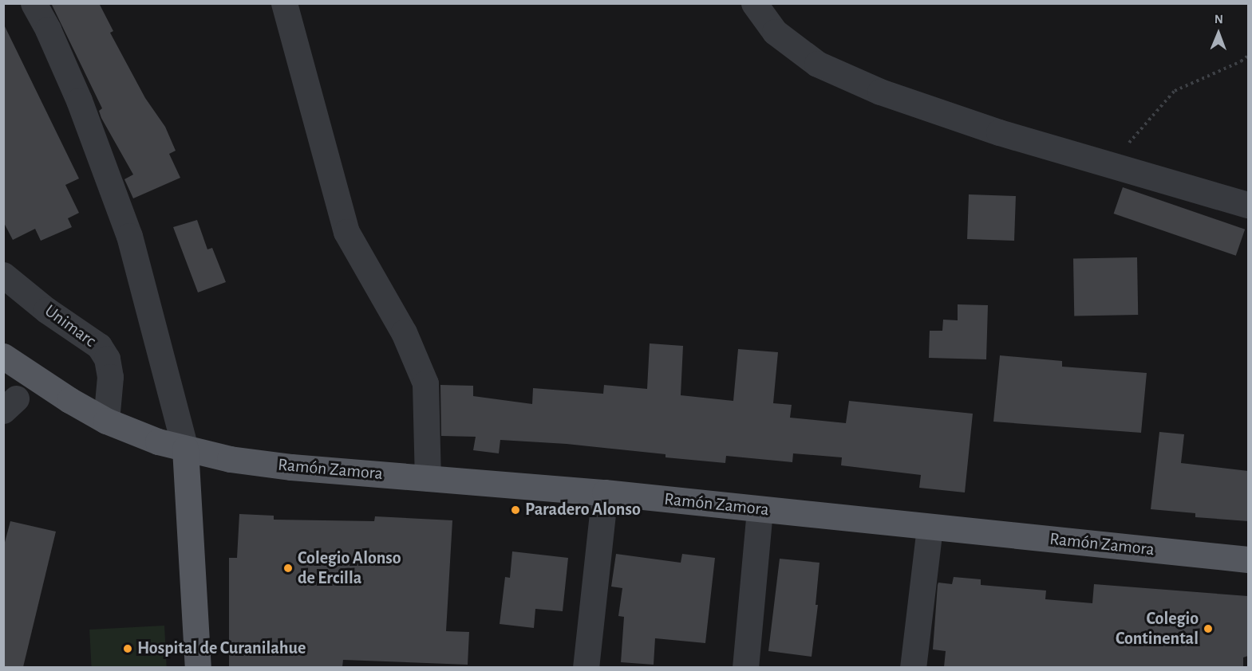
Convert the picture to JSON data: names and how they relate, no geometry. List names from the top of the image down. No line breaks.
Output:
{"streets":{"main road":["Ramón Zamora"],"street":["Unimarc"]},"crossings":[["Unimarc","Ramón Zamora"]],"places":["Paradero Alonso","Colegio Alonso de Ercilla","Colegio Continental","Hospital de Curanilahue"],"north":"top"}
